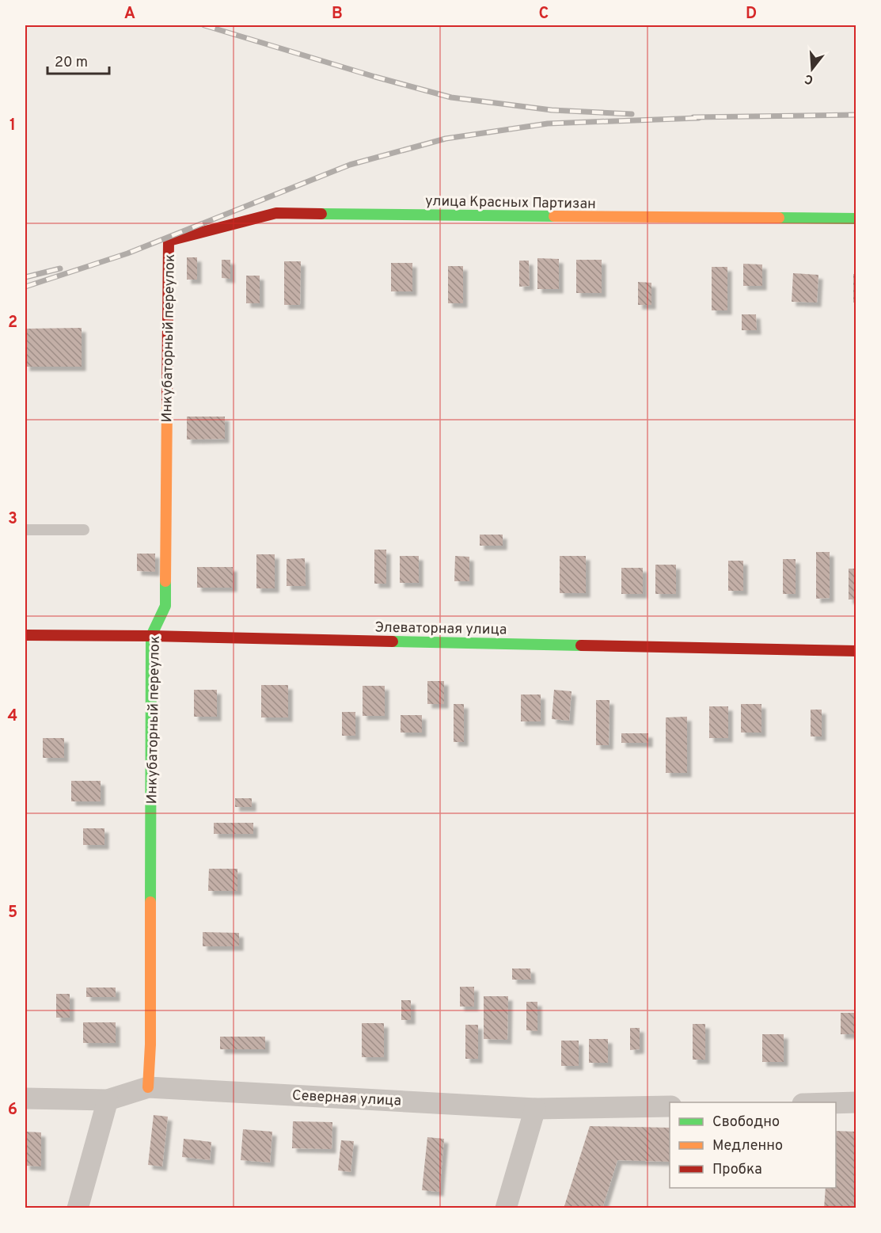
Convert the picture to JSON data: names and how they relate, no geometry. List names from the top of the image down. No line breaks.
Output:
{"streets":{"street":["улица Красных Партизан","Инкубаторный переулок","Элеваторная улица","Северная улица"]},"crossings":[["улица Красных Партизан","Инкубаторный переулок"],["Инкубаторный переулок","Элеваторная улица"],["Инкубаторный переулок","Северная улица"]],"legend":["Свободно","Медленно","Пробка"],"scale_bar":"20 m","north":"bottom","grid":{"columns":["A","B","C","D"],"rows":["1","2","3","4","5","6"]}}
